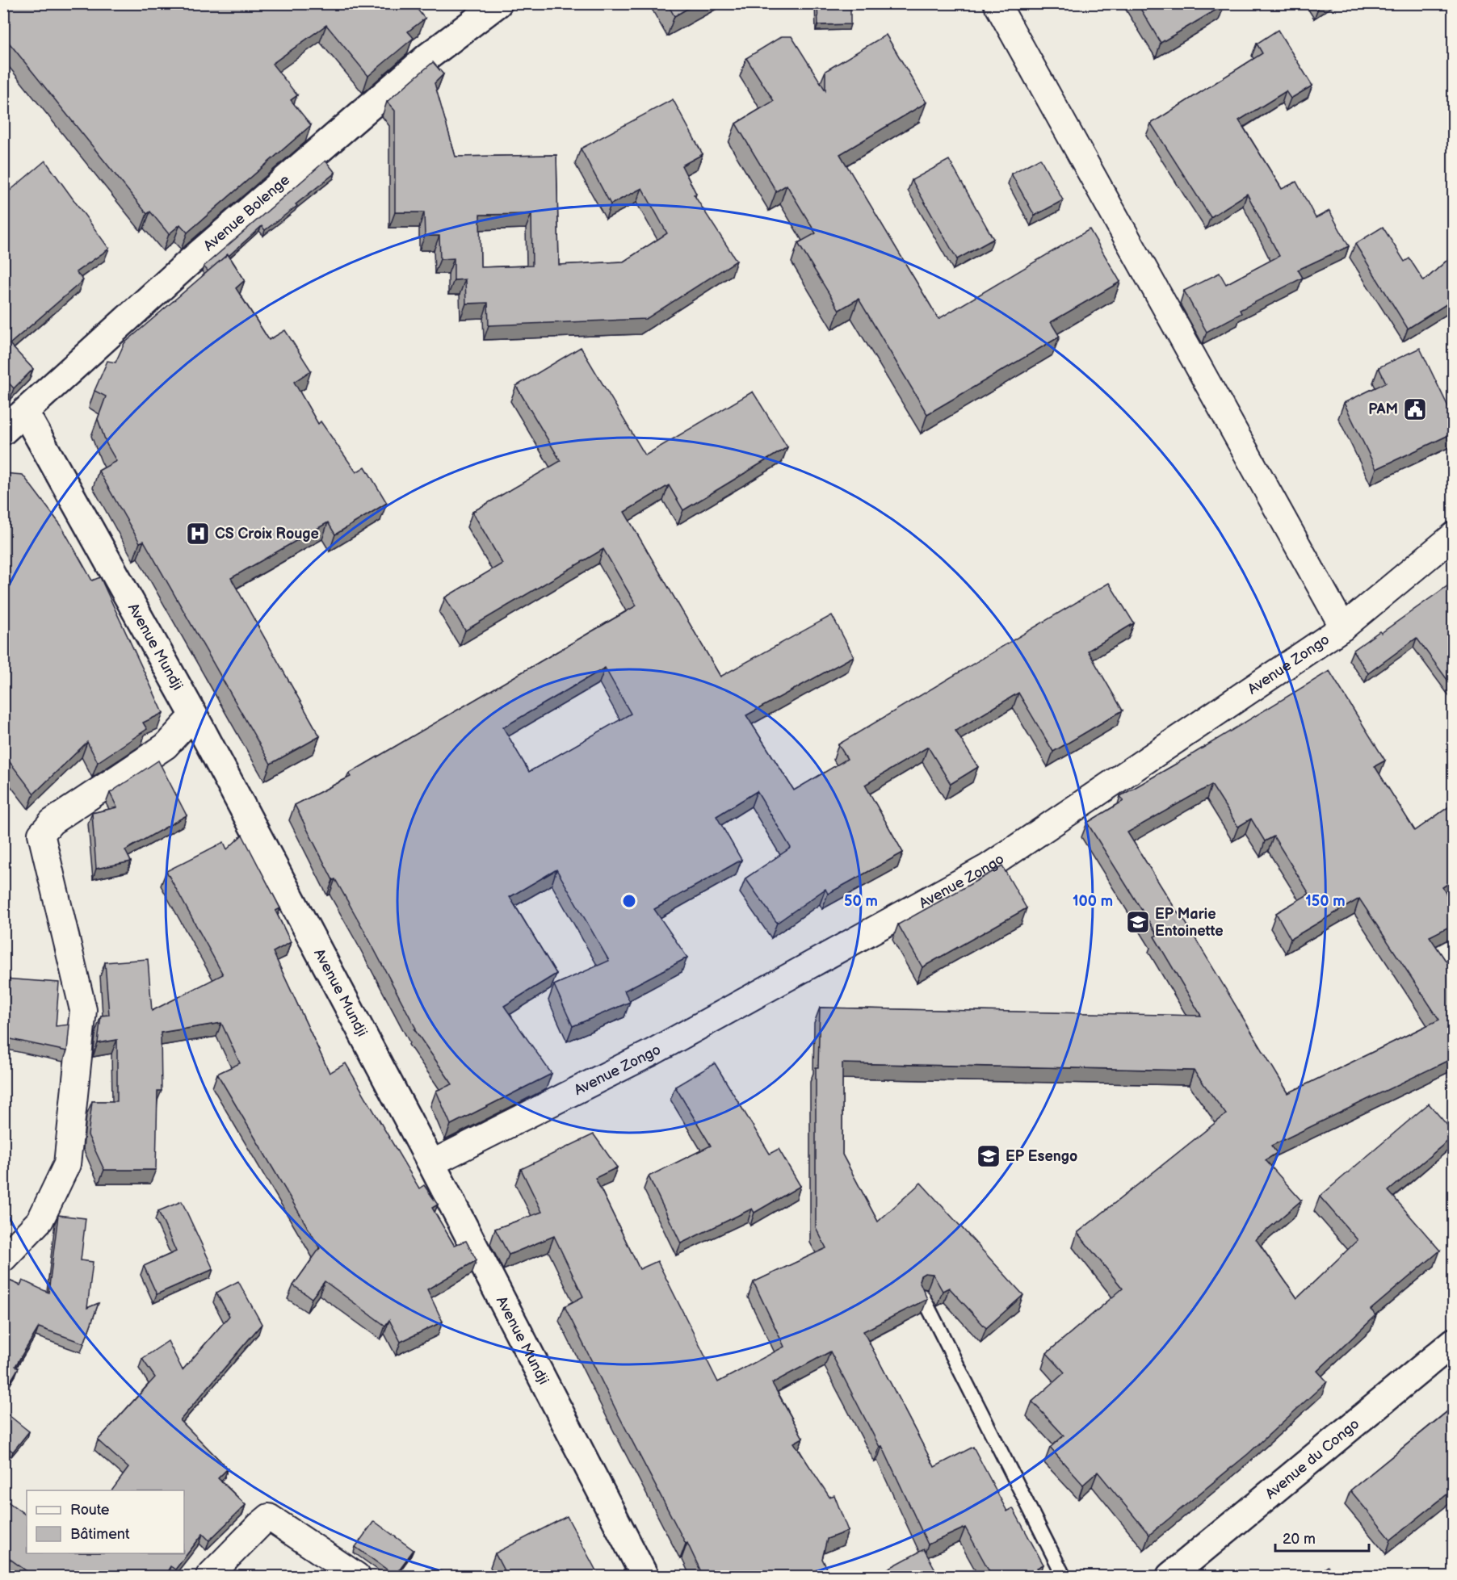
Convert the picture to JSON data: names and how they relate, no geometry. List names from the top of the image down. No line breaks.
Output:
{"streets":{"street":["Avenue Bolenge","Avenue Mundji","Avenue Zongo","Avenue du Congo"]},"crossings":[["Avenue Bolenge","Avenue Mundji"],["Avenue Mundji","Avenue Zongo"]],"places":{"public building":["PAM"],"hospital":["CS Croix Rouge"],"school or university":["EP Marie Entoinette","EP Esengo"]},"legend":["Route","Bâtiment"],"scale_bar":"20 m","rings":["50 m","100 m","150 m"]}
